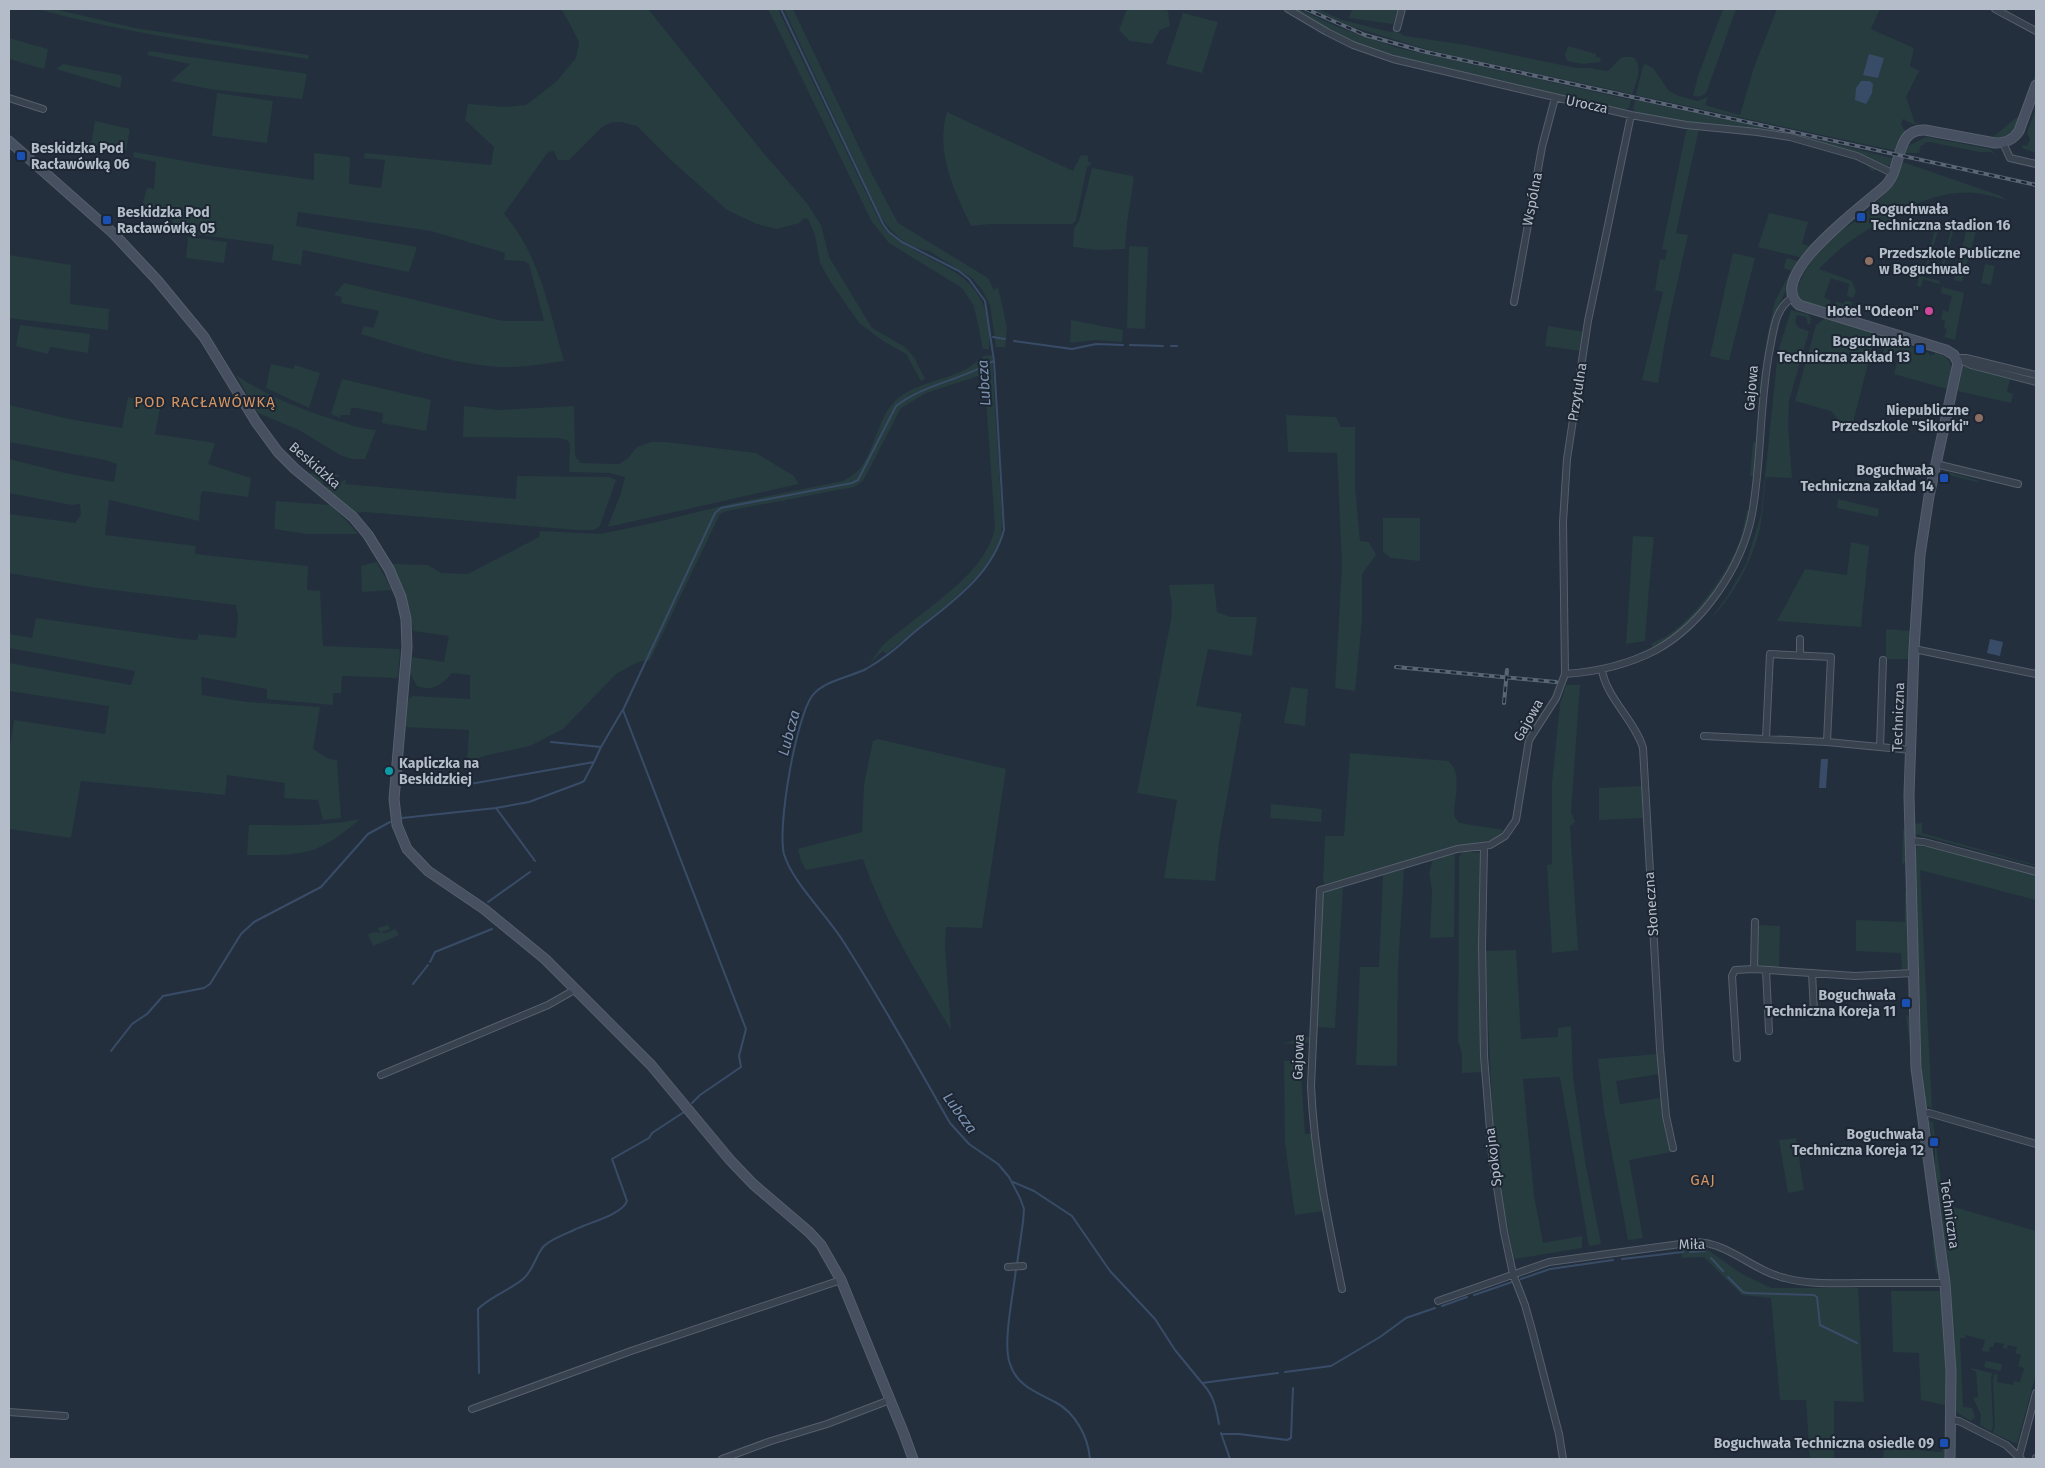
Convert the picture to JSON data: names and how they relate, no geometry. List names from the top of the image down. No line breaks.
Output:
{"streets":{"street":["Urocza","Wspólna","Gajowa","Przytulna","Beskidzka","Techniczna","Słoneczna","Spokojna","Miła"]},"crossings":[["Urocza","Wspólna"],["Urocza","Gajowa"],["Urocza","Przytulna"],["Gajowa","Przytulna"],["Gajowa","Słoneczna"],["Gajowa","Spokojna"],["Techniczna","Miła"],["Spokojna","Miła"]],"districts":["POD RACŁAWÓWKĄ","GAJ"],"water":["Lubcza"],"places":{"transit":["Beskidzka Pod Racławówką 06","Boguchwała Techniczna stadion 16","Beskidzka Pod Racławówką 05","Boguchwała Techniczna zakład 13","Boguchwała Techniczna zakład 14","Boguchwała Techniczna Koreja 11","Boguchwała Techniczna Koreja 12","Boguchwała Techniczna osiedle 09"],"other":["Przedszkole Publiczne w Boguchwale","Hotel \"Odeon\"","Niepubliczne Przedszkole \"Sikorki\"","Kapliczka na Beskidzkiej"]}}
